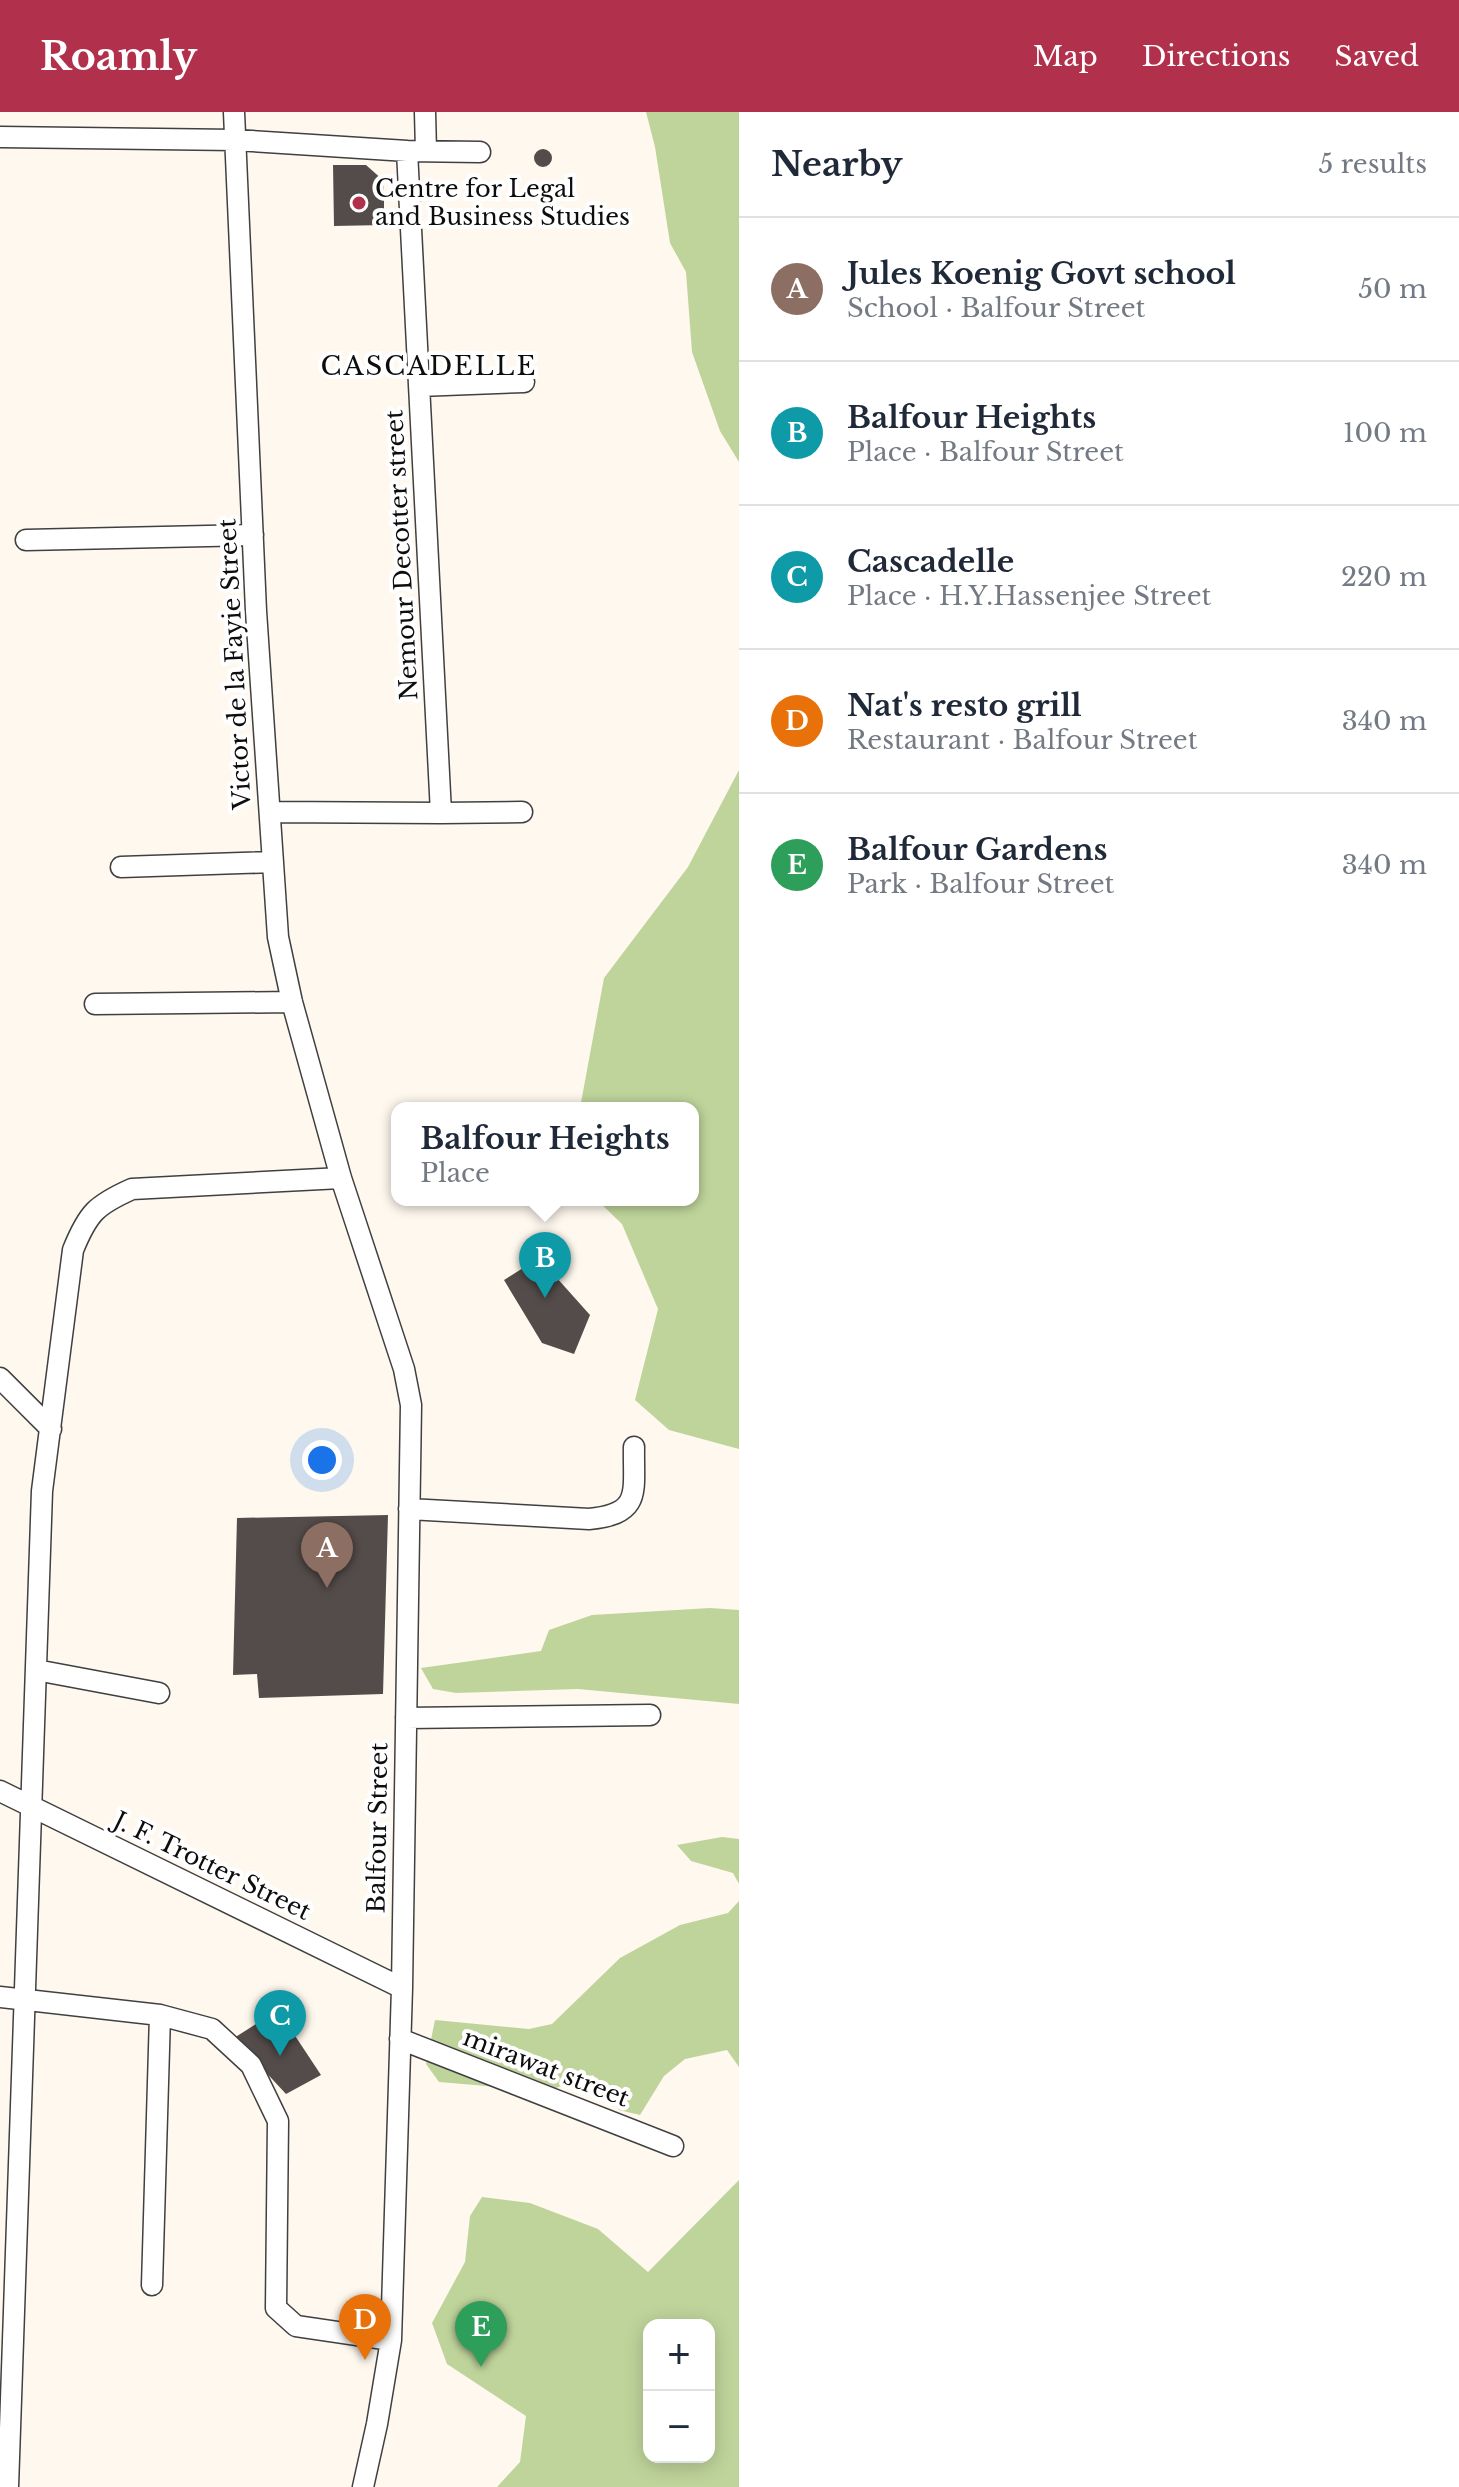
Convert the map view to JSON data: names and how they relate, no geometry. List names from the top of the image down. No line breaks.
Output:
{"streets":{"street":["Nemour Decotter street","Victor de la Fayie Street","Balfour Street","J. F. Trotter Street","mirawat street"]},"crossings":[["Victor de la Fayie Street","Balfour Street"],["Balfour Street","J. F. Trotter Street"],["Balfour Street","mirawat street"]],"districts":["CASCADELLE"],"places":["Centre for Legal and Business Studies"],"page":{"header":"Roamly","nav":["Map","Directions","Saved"],"heading":["Nearby","5 results"],"list":[{"mark":"A","name":"Jules Koenig Govt school","note":"School · Balfour Street","value":"50 m"},{"mark":"B","name":"Balfour Heights","note":"Place · Balfour Street","value":"100 m"},{"mark":"C","name":"Cascadelle","note":"Place · H.Y.Hassenjee Street","value":"220 m"},{"mark":"D","name":"Nat's resto grill","note":"Restaurant · Balfour Street","value":"340 m"},{"mark":"E","name":"Balfour Gardens","note":"Park · Balfour Street","value":"340 m"}],"popup":["Balfour Heights","Place"],"pins":["B","A","C","D","E"],"map_buttons":["+","−"]}}
